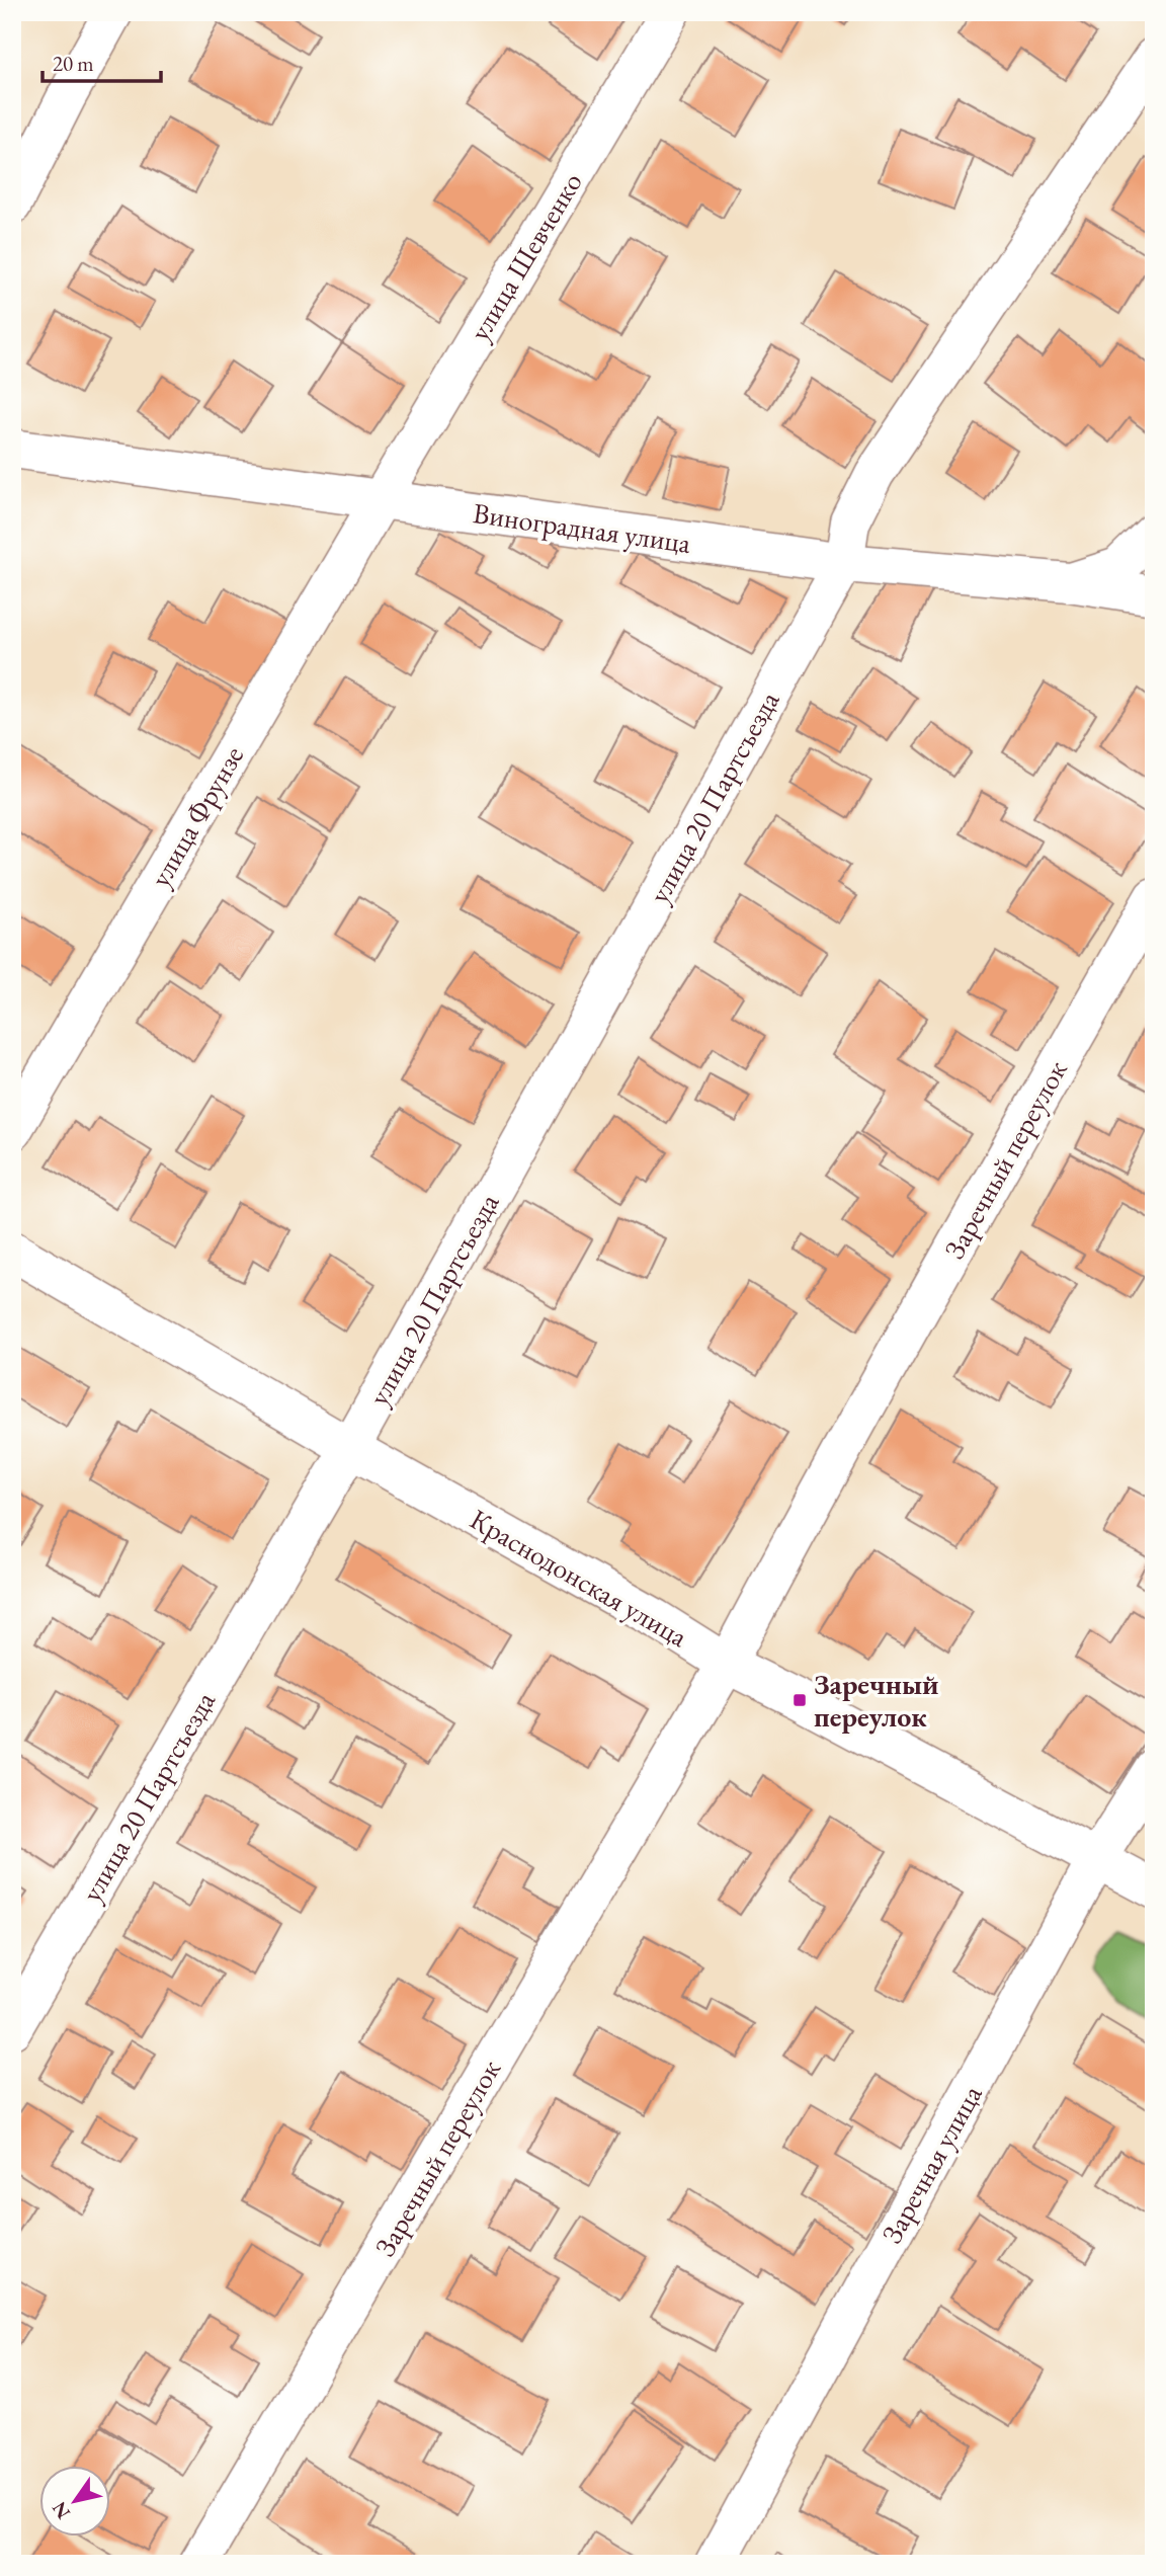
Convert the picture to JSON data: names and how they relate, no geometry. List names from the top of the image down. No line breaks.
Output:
{"streets":{"street":["улица Шевченко","Виноградная улица","улица 20 Партсъезда","улица Фрунзе","Заречный переулок","Краснодонская улица","Заречная улица"]},"crossings":[["улица Шевченко","Виноградная улица"],["улица Шевченко","улица Фрунзе"],["Виноградная улица","улица 20 Партсъезда"],["Виноградная улица","улица Фрунзе"],["улица 20 Партсъезда","Краснодонская улица"],["Заречный переулок","Краснодонская улица"],["Краснодонская улица","Заречная улица"]],"places":{"transit":["Заречный переулок"]},"scale_bar":"20 m","north":"bottom left"}
